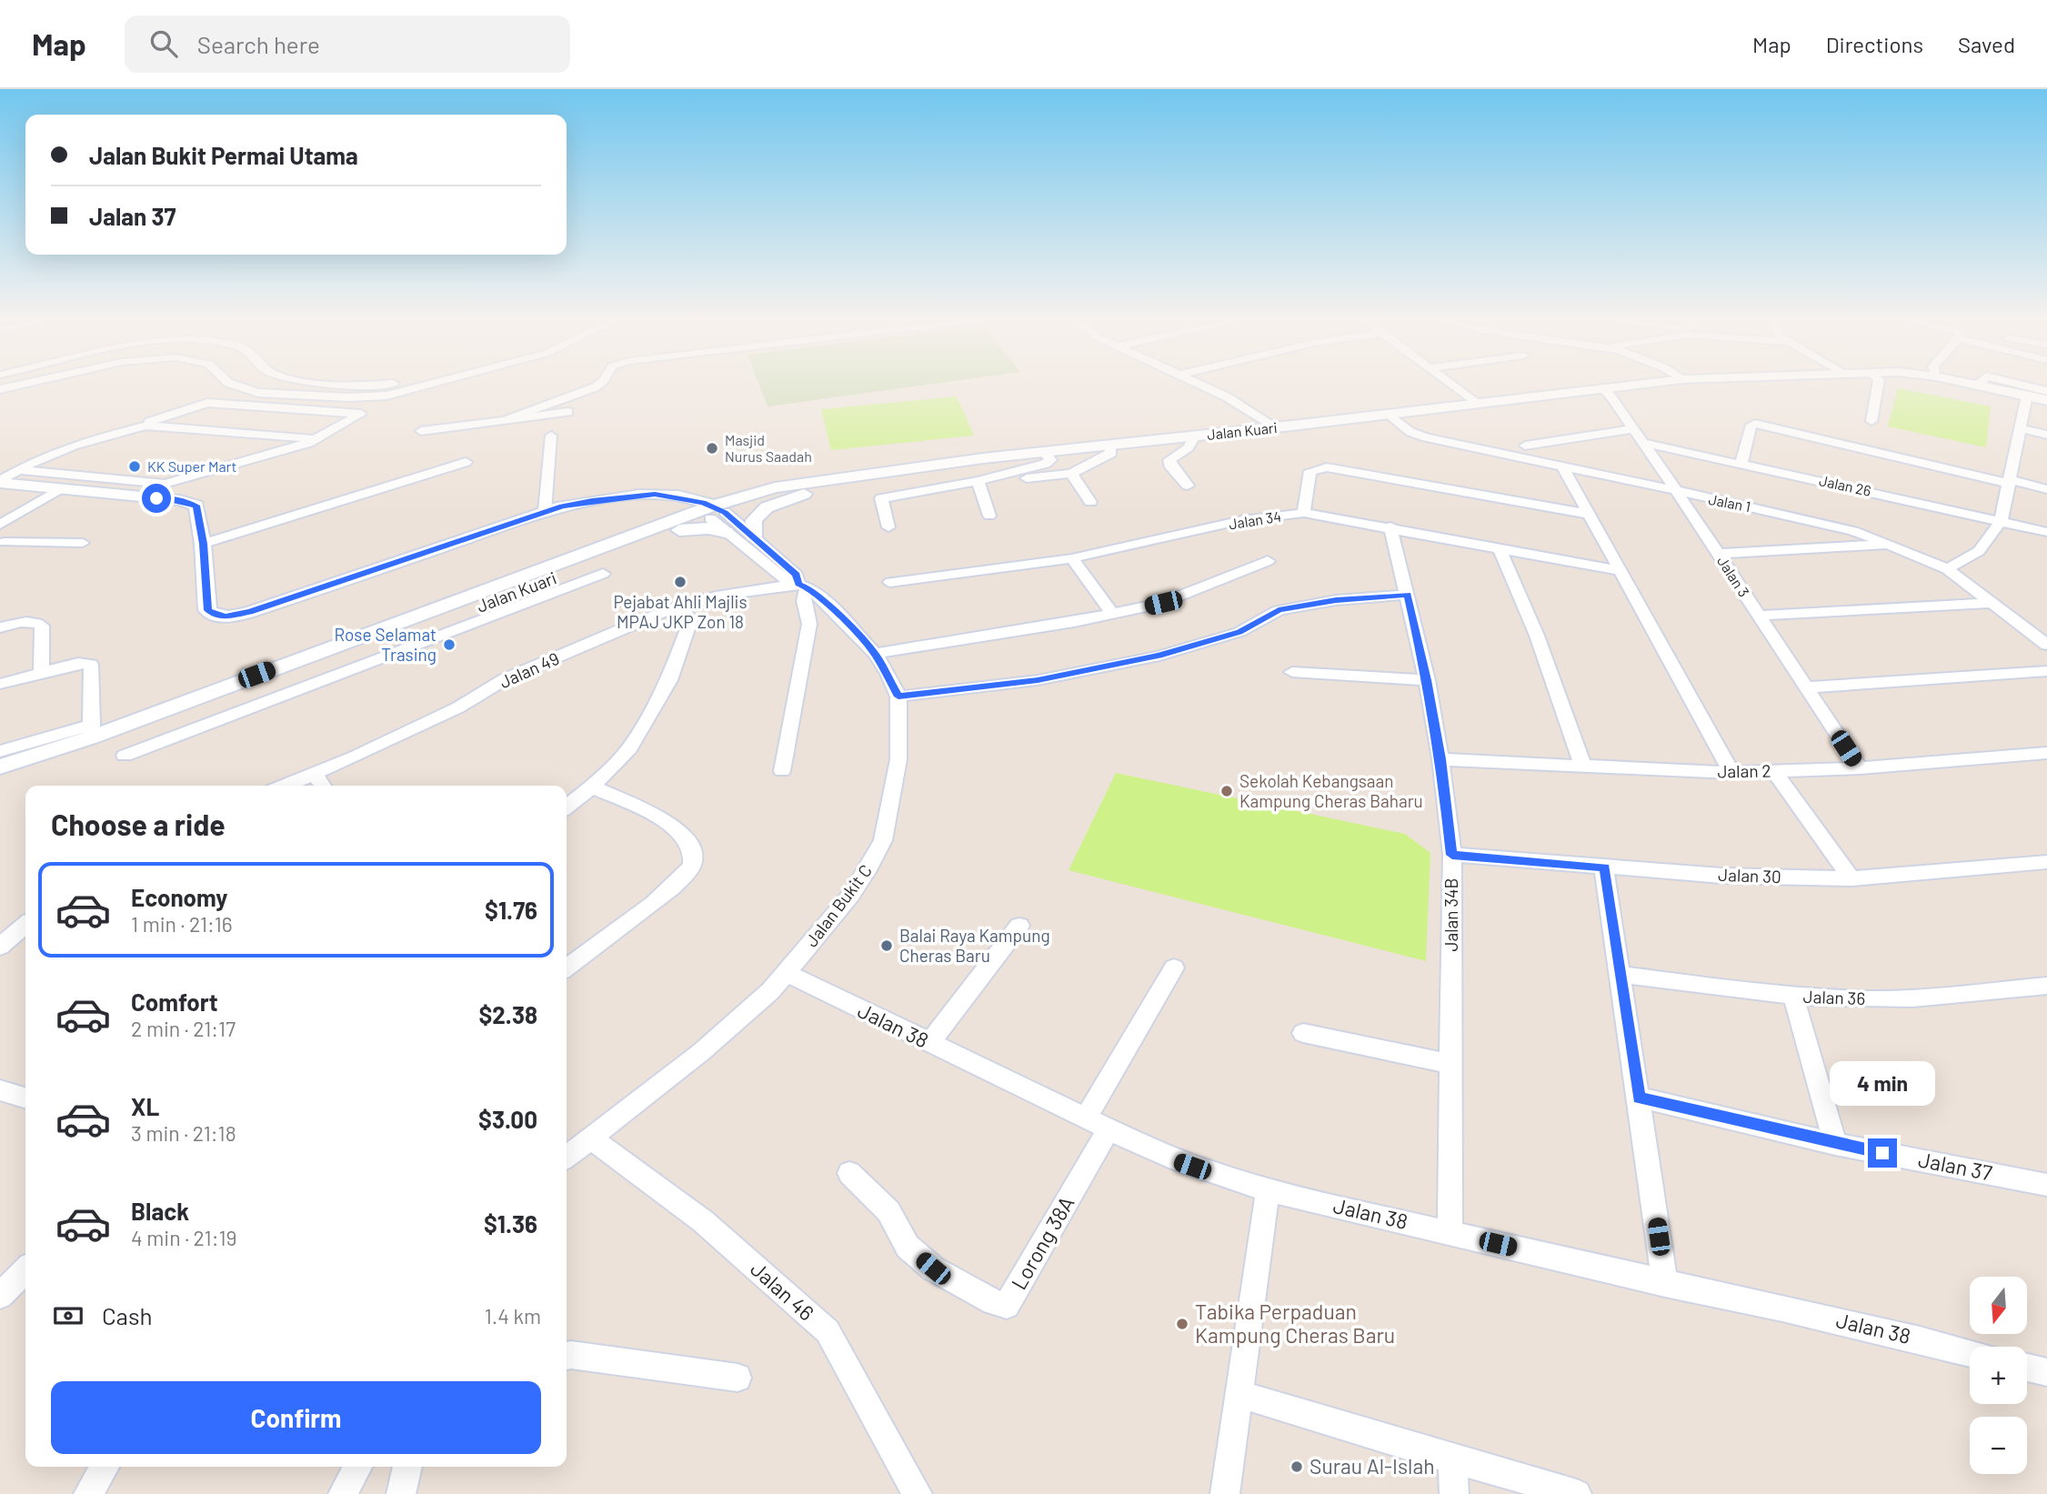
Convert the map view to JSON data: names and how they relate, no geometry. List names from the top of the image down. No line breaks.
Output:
{"streets":{"street":["Jalan Kuari","Jalan 26","Jalan 1","Jalan 34","Jalan 3","Jalan 49","Jalan 2","Jalan 30","Jalan Bukit C","Jalan 34B","Jalan 36","Jalan 38","Jalan 37","Lorong 38A","Jalan 46"]},"crossings":[["Jalan Kuari","Jalan 1"],["Jalan Kuari","Jalan 3"],["Jalan Kuari","Jalan Bukit C"],["Jalan 26","Jalan 3"],["Jalan 1","Jalan 3"],["Jalan 34","Jalan 34B"],["Jalan 3","Jalan 2"],["Jalan 49","Jalan Bukit C"],["Jalan 2","Jalan 34B"],["Jalan 30","Jalan 34B"],["Jalan Bukit C","Jalan 38"],["Jalan Bukit C","Jalan 46"],["Jalan 34B","Jalan 38"],["Jalan 38","Lorong 38A"]],"places":["Masjid Nurus Saadah","KK Super Mart","Pejabat Ahli Majlis MPAJ JKP Zon 18","Rose Selamat Trasing","Sekolah Kebangsaan Kampung Cheras Baharu","Balai Raya Kampung Cheras Baru","Tabika Perpaduan Kampung Cheras Baru","Surau Al-Islah"],"north":"bottom","page":{"header":"Map","search":"Search here","nav":["Map","Directions","Saved"],"banner":["Jalan Bukit Permai Utama","Jalan 37"],"heading":"Choose a ride","list":[{"name":"Economy","note":"1 min · 21:16","value":"$1.76"},{"name":"Comfort","note":"2 min · 21:17","value":"$2.38"},{"name":"XL","note":"3 min · 21:18","value":"$3.00"},{"name":"Black","note":"4 min · 21:19","value":"$1.36"}],"bubble":"4 min","map_buttons":["+","−"],"pay":["Cash","1.4 km"],"buttons":"Confirm"}}
